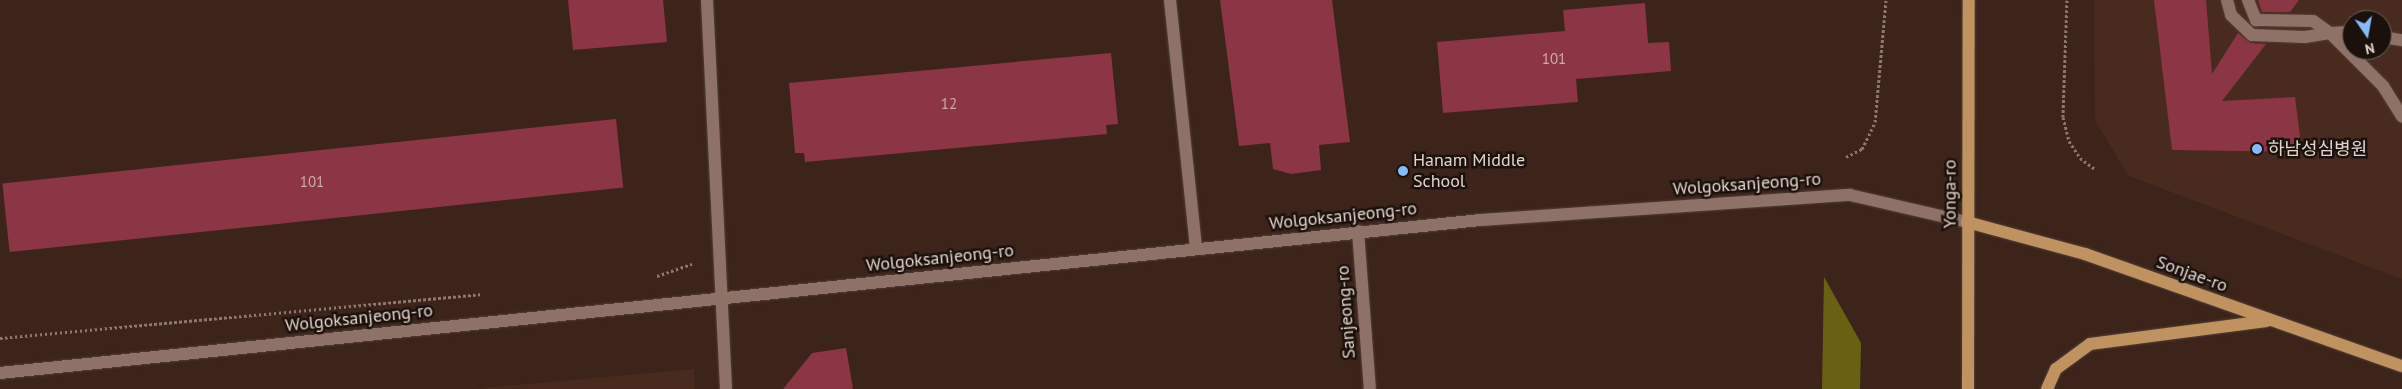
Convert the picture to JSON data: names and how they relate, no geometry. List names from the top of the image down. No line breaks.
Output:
{"streets":{"main road":["Yonga-ro","Sonjae-ro"],"street":["Wolgoksanjeong-ro","Sanjeong-ro"]},"crossings":[["Wolgoksanjeong-ro","Yonga-ro"],["Wolgoksanjeong-ro","Sonjae-ro"],["Wolgoksanjeong-ro","Sanjeong-ro"],["Yonga-ro","Sonjae-ro"]],"places":["하남성심병원","Hanam Middle School"],"house_numbers":["101","12","101"],"north":"bottom"}
